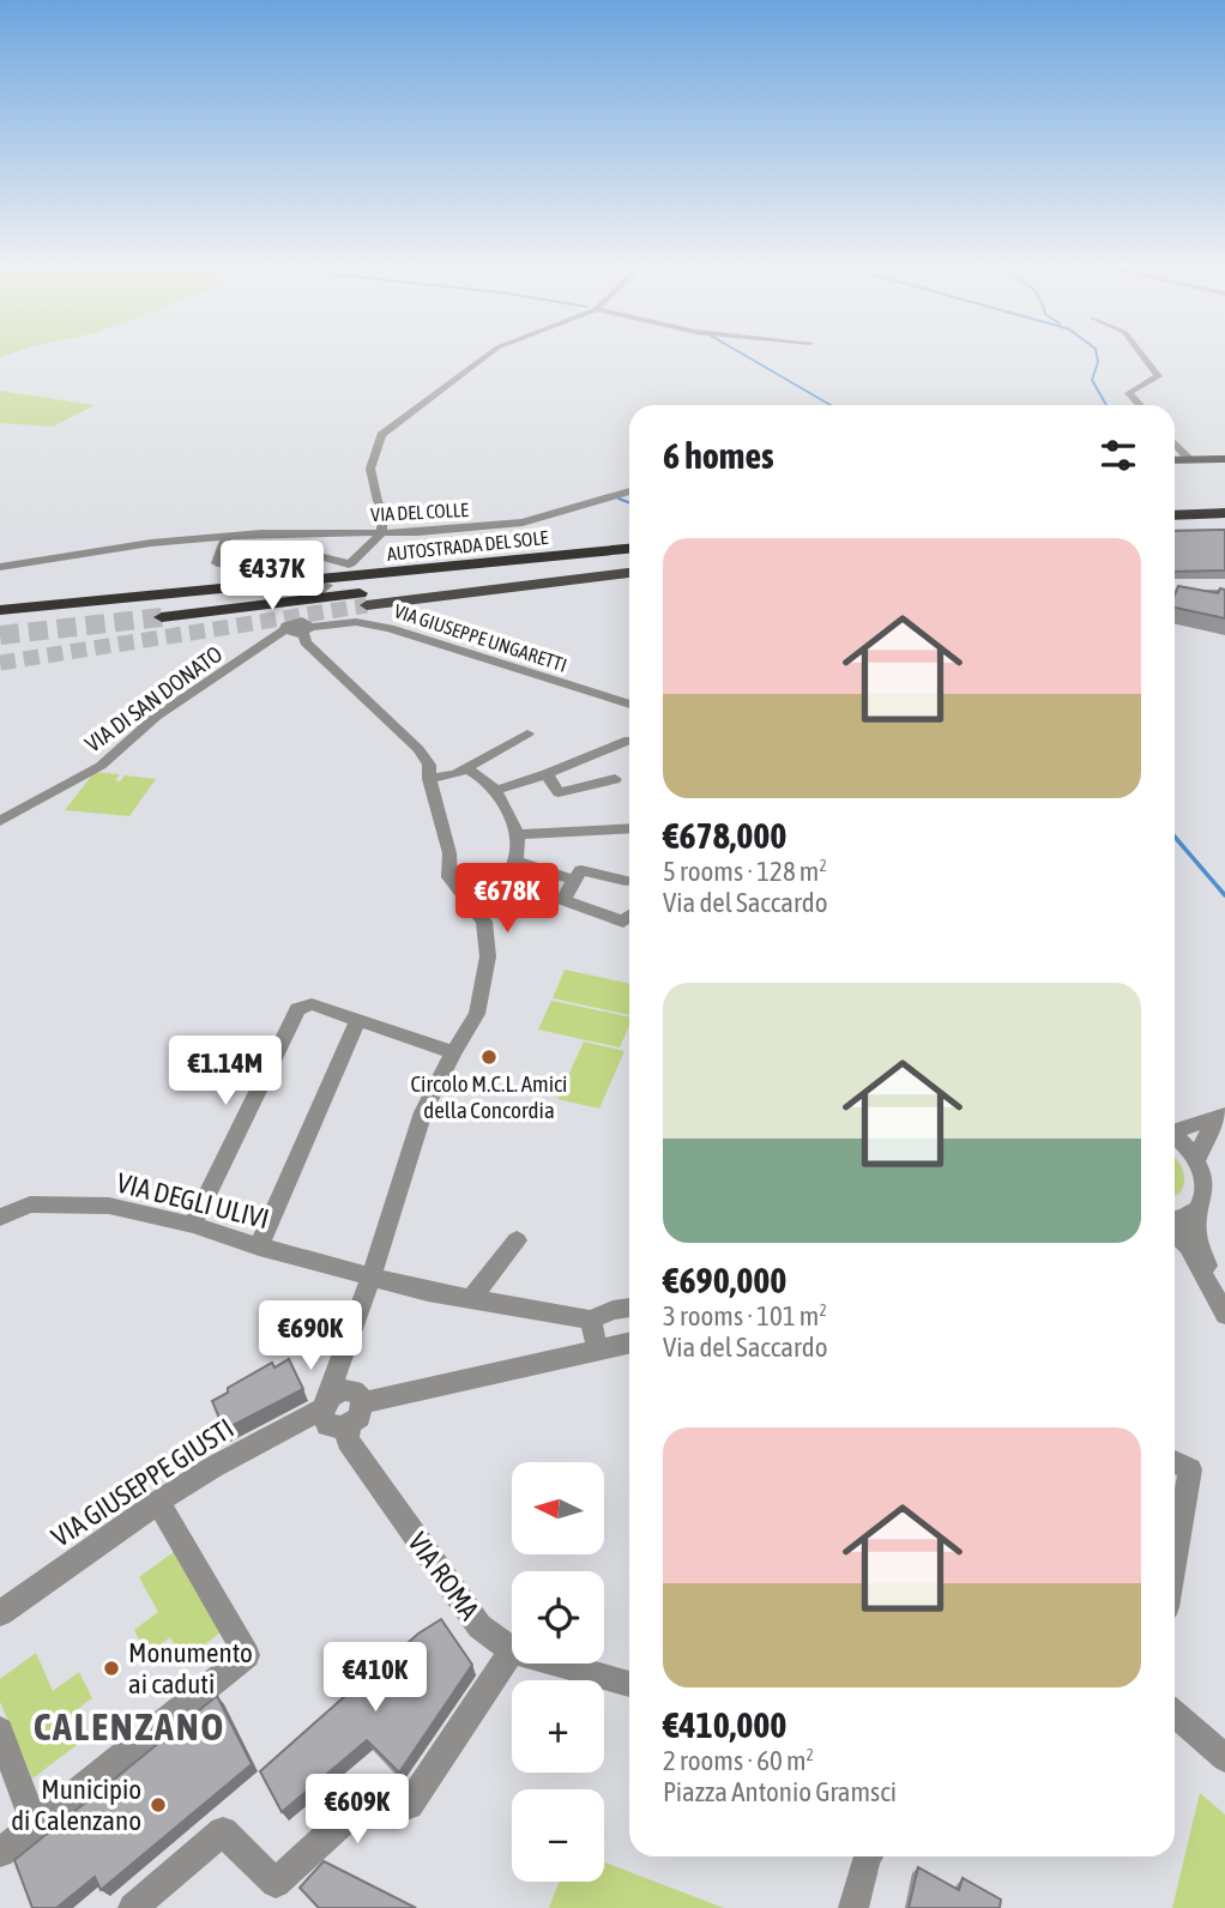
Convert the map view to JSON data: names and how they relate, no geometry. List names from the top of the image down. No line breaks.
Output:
{"streets":{"highway":["AUTOSTRADA DEL SOLE"],"street":["VIA DEL COLLE","VIA GIUSEPPE UNGARETTI","VIA DI SAN DONATO","VIA DEGLI ULIVI","VIA GIUSEPPE GIUSTI","VIA ROMA"]},"crossings":[["VIA GIUSEPPE UNGARETTI","VIA DI SAN DONATO"],["VIA GIUSEPPE GIUSTI","VIA ROMA"]],"districts":["CALENZANO"],"places":["Circolo M.C.L. Amici della Concordia","Monumento ai caduti","Municipio di Calenzano"],"north":"left","page":{"heading":"6 homes","list":[{"name":"€678,000","note":"5 rooms · 128 m² · Via del Saccardo"},{"name":"€690,000","note":"3 rooms · 101 m² · Via del Saccardo"},{"name":"€410,000","note":"2 rooms · 60 m² · Piazza Antonio Gramsci"}],"price":["€437K","€678K","€1.14M","€690K","€410K","€609K"],"map_buttons":["+","−"]}}
